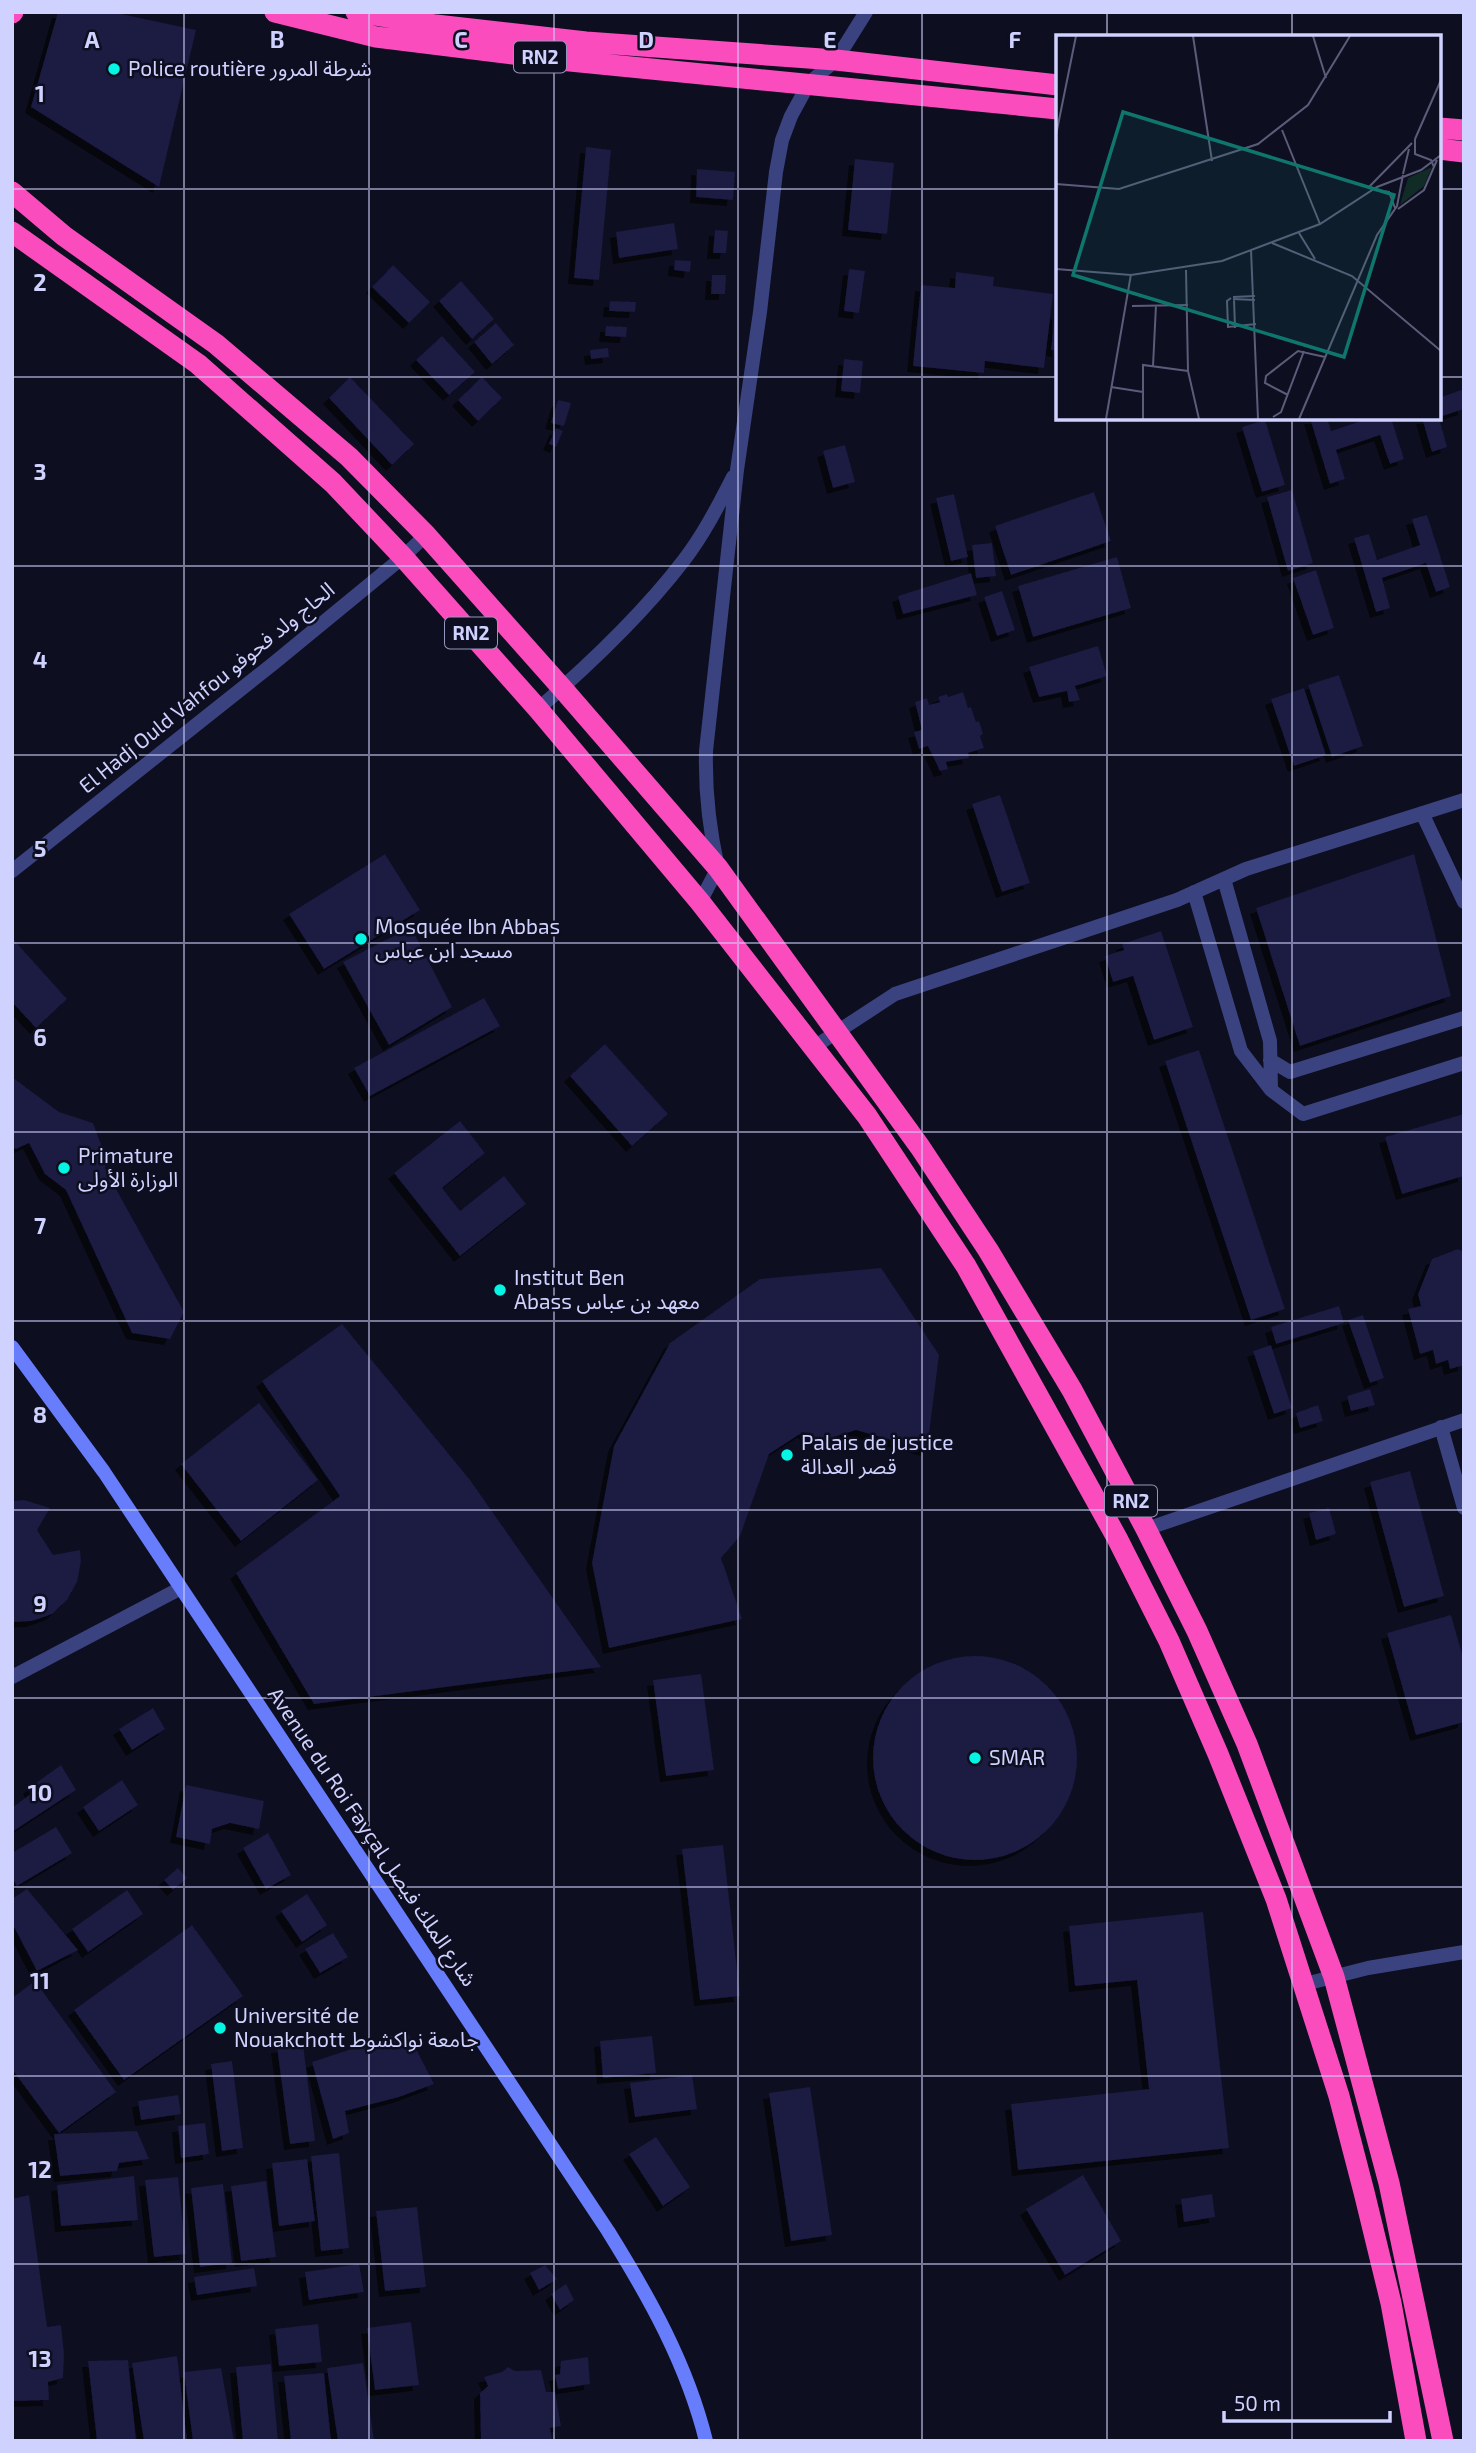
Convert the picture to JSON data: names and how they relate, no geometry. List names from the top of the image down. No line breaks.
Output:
{"streets":{"highway":["RN2"],"street":["El Hadj Ould Vahfou الحاج ولد فحوفو","Avenue du Roi Fayçal شارع الملك فيصل"]},"crossings":[["RN2","El Hadj Ould Vahfou الحاج ولد فحوفو"]],"places":["Police routière شرطة المرور","Mosquée Ibn Abbas مسجد ابن عباس","Primature الوزارة الأولى","Institut Ben Abass معهد بن عباس","Palais de justice قصر العدالة","SMAR","Université de Nouakchott جامعة نواكشوط"],"scale_bar":"50 m","grid":{"columns":["A","B","C","D","E","F"],"rows":["1","2","3","4","5","6","7","8","9","10","11","12","13"]}}
